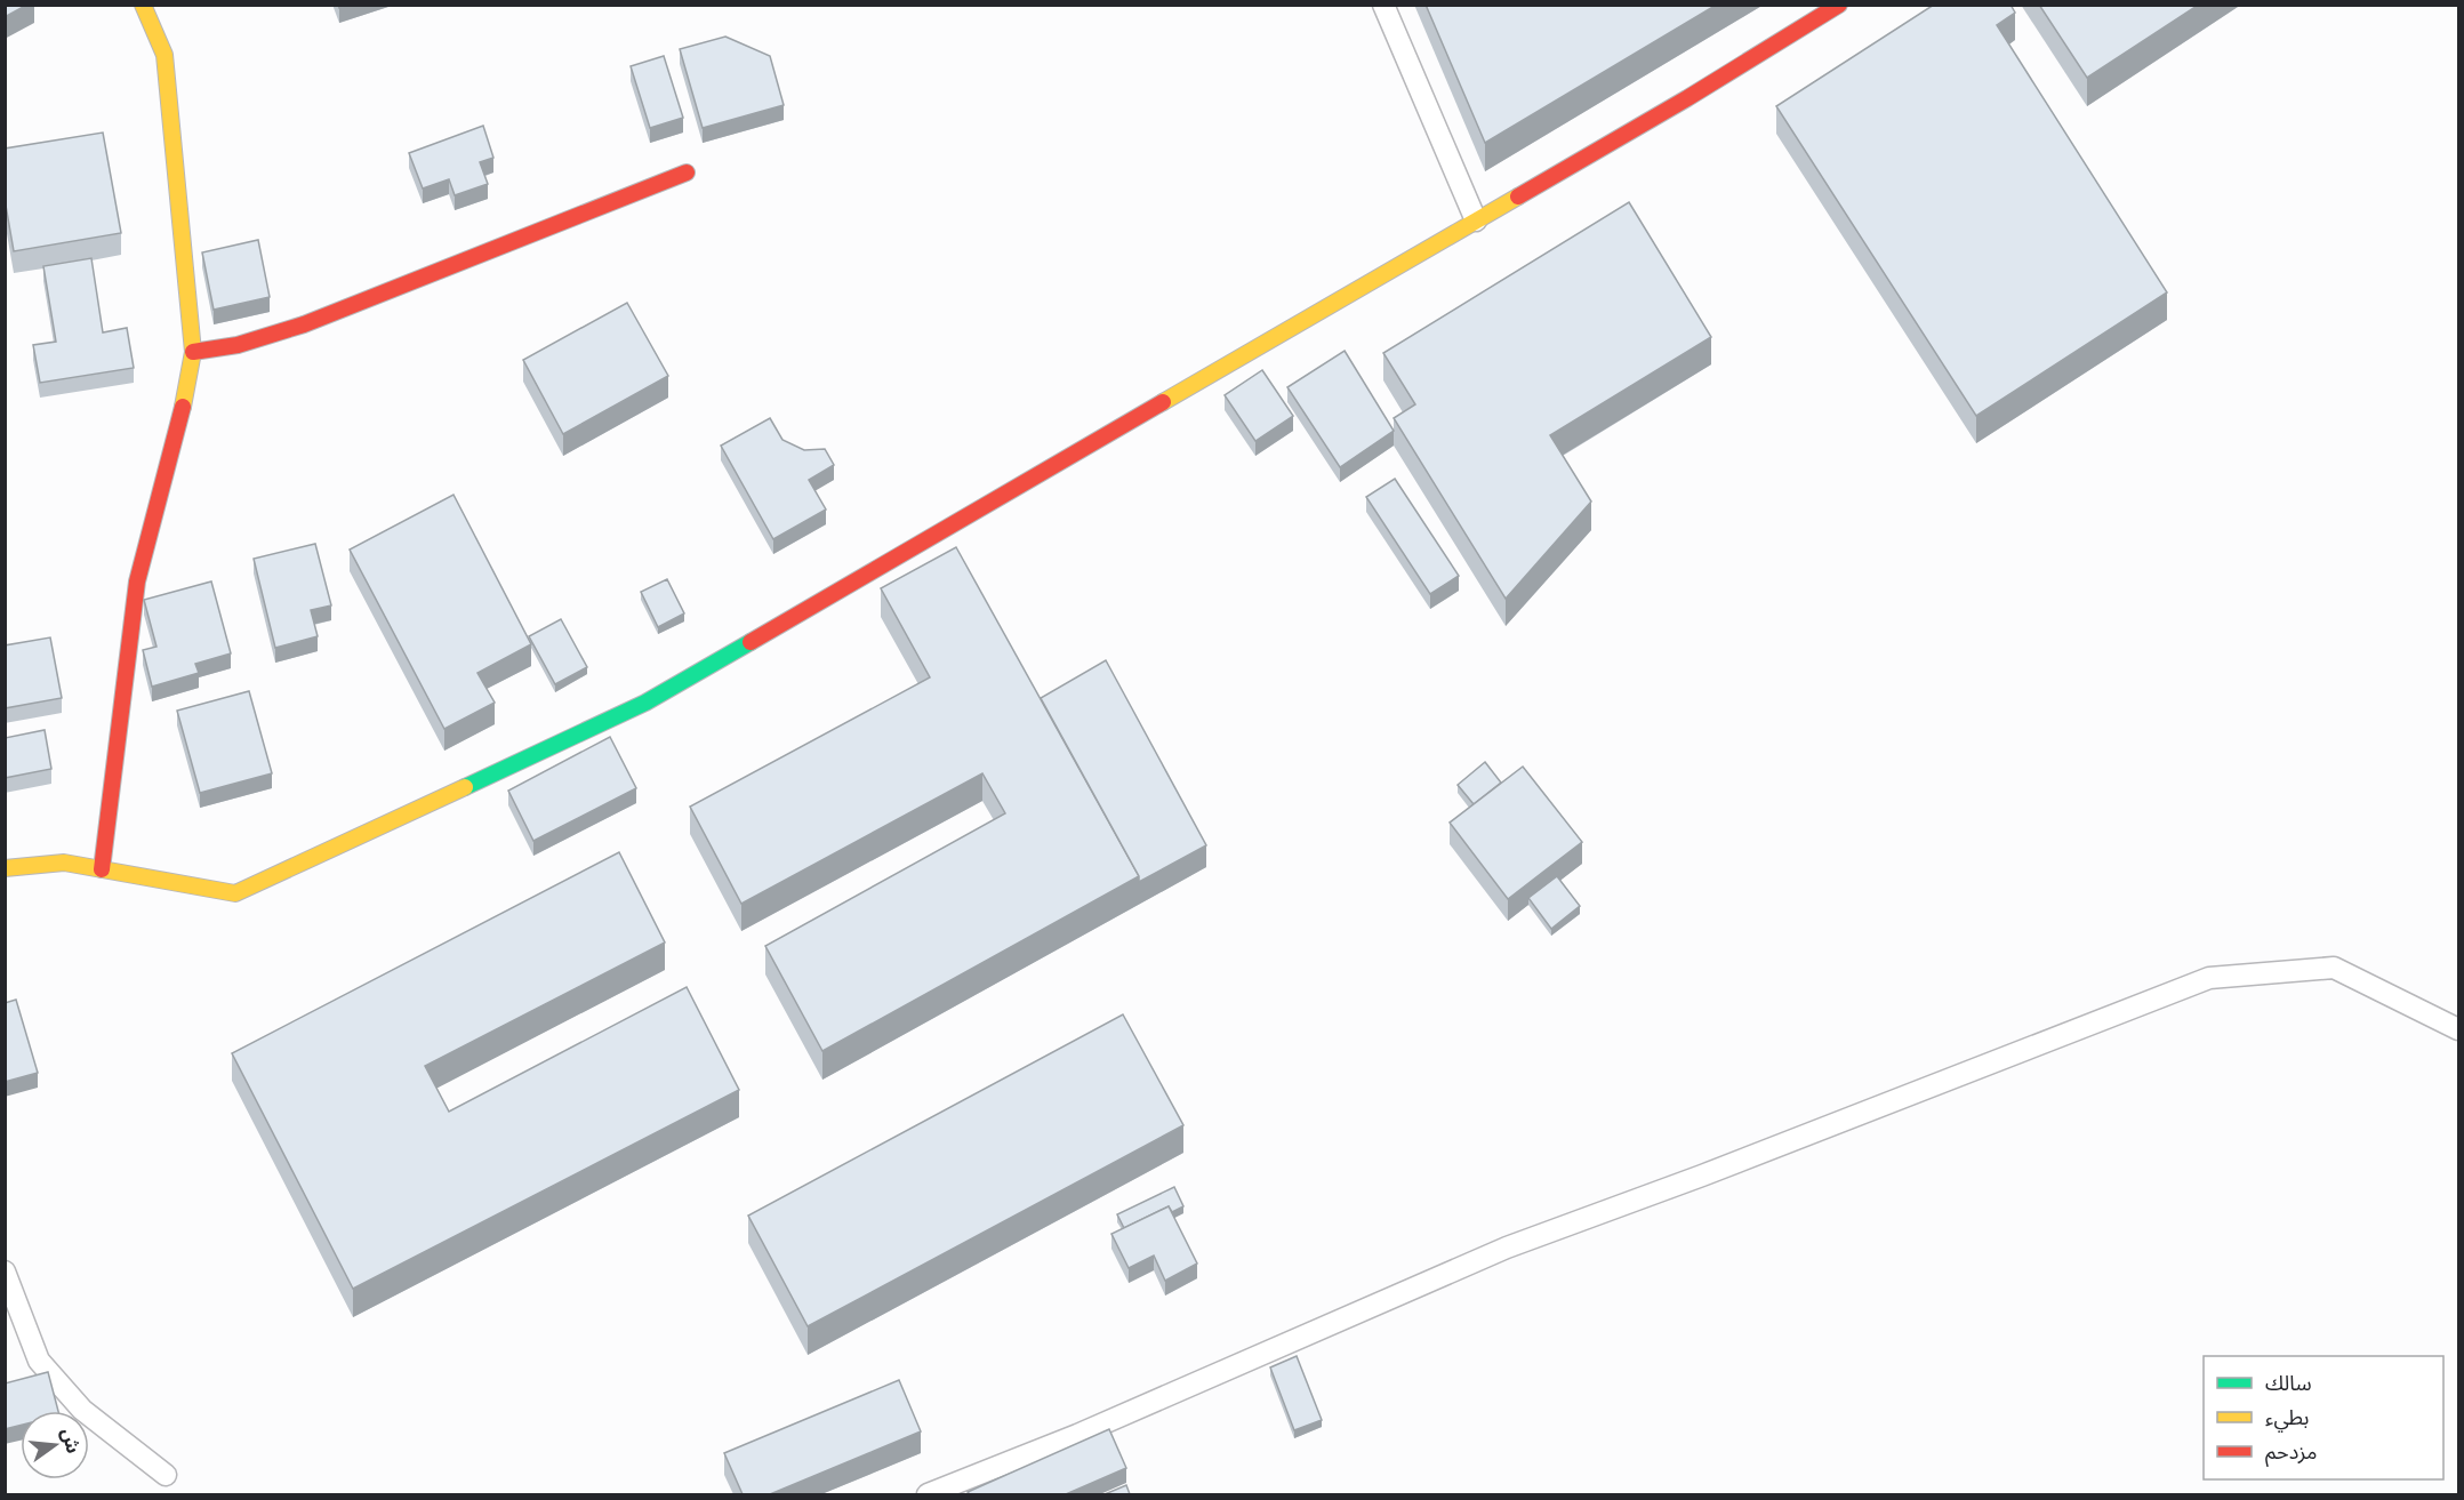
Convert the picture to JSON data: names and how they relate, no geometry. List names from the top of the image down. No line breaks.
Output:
{"legend":["سالك","بطيء","مزدحم"],"north":"right"}
